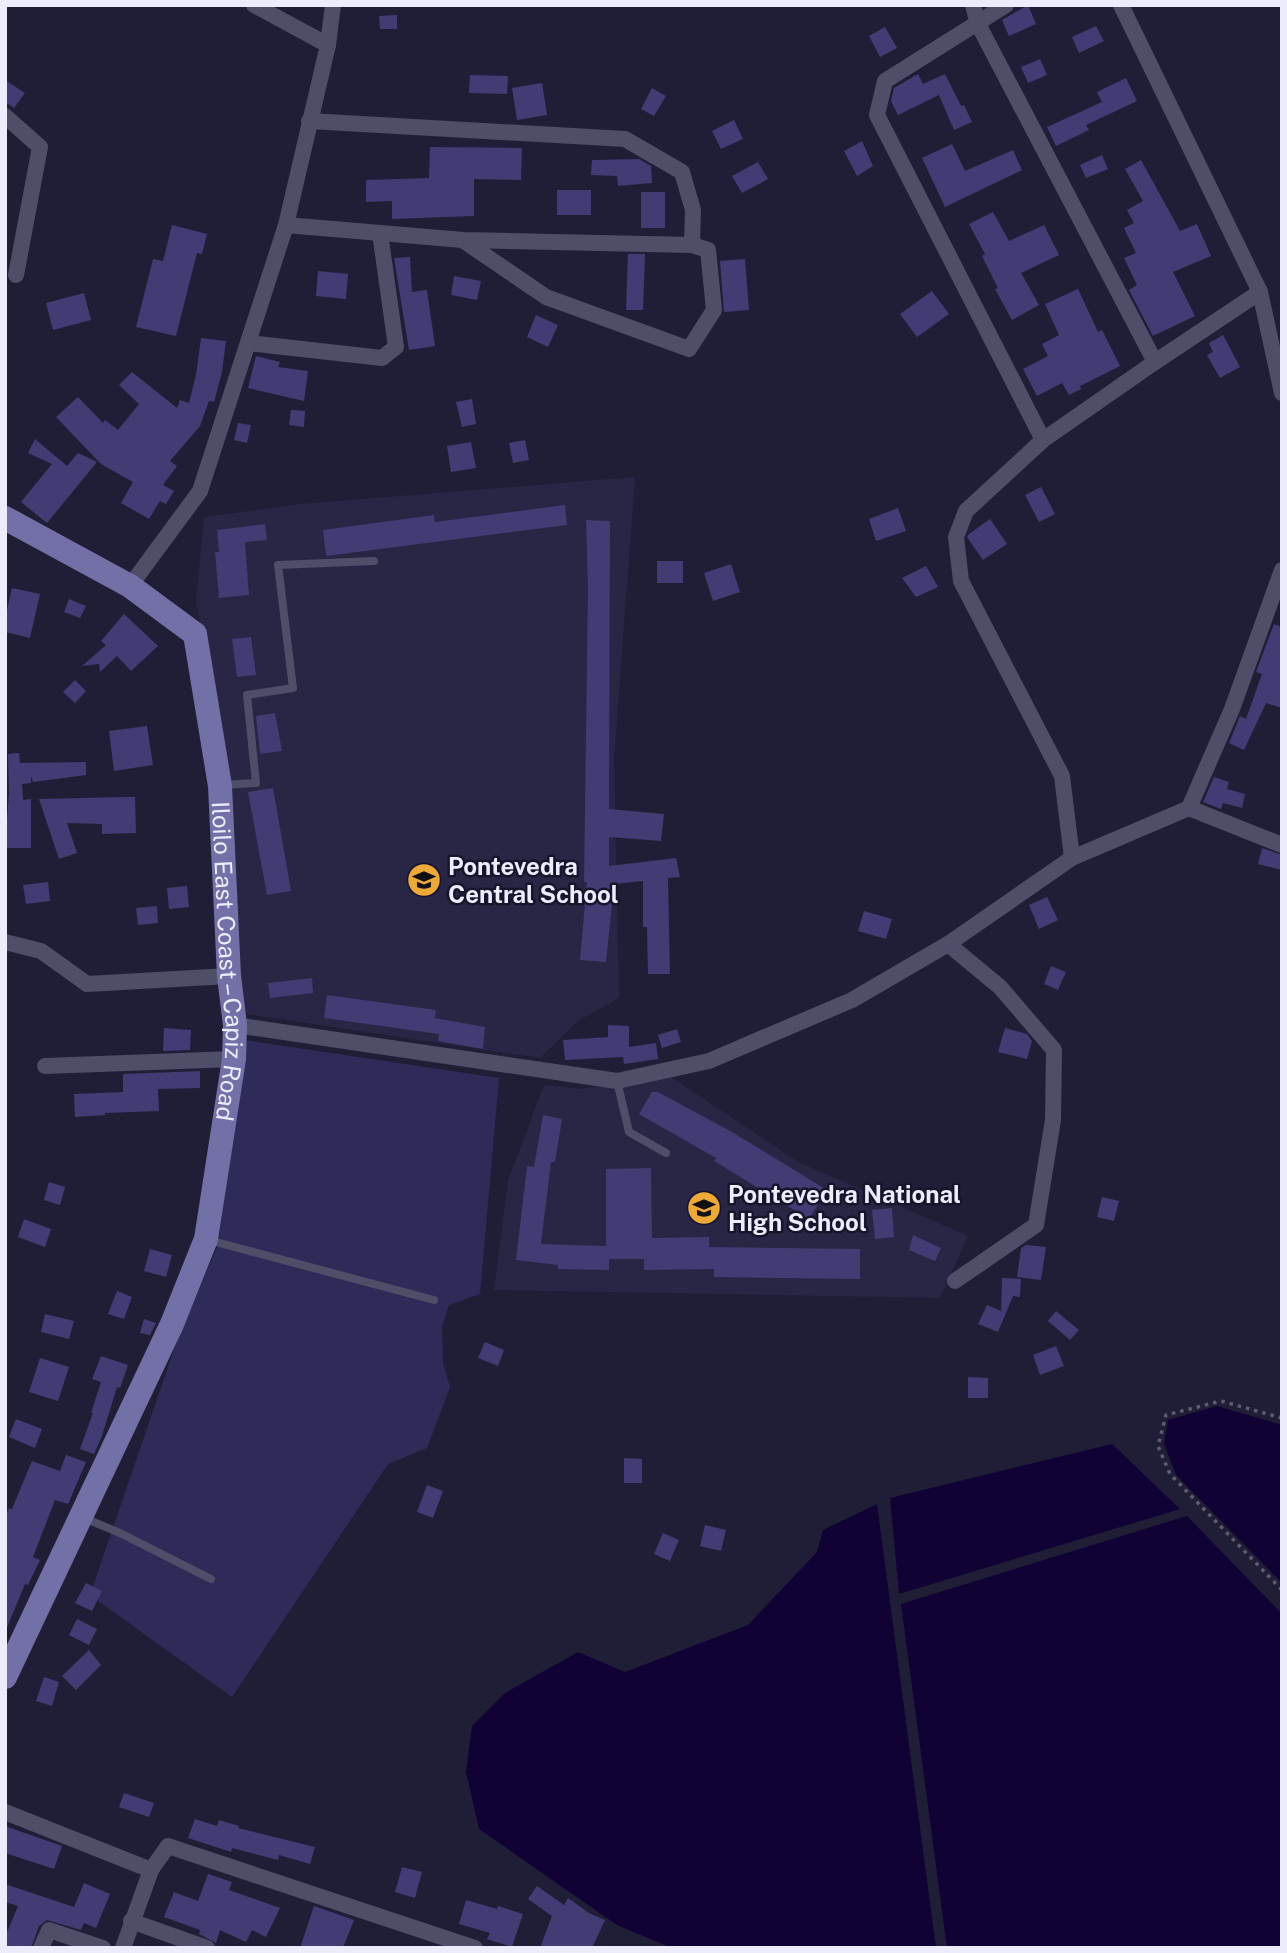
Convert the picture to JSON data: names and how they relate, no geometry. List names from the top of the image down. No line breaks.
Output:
{"streets":{"main road":["Iloilo East Coast – Capiz Road"]},"places":{"school or university":["Pontevedra Central School","Pontevedra National High School"]}}
